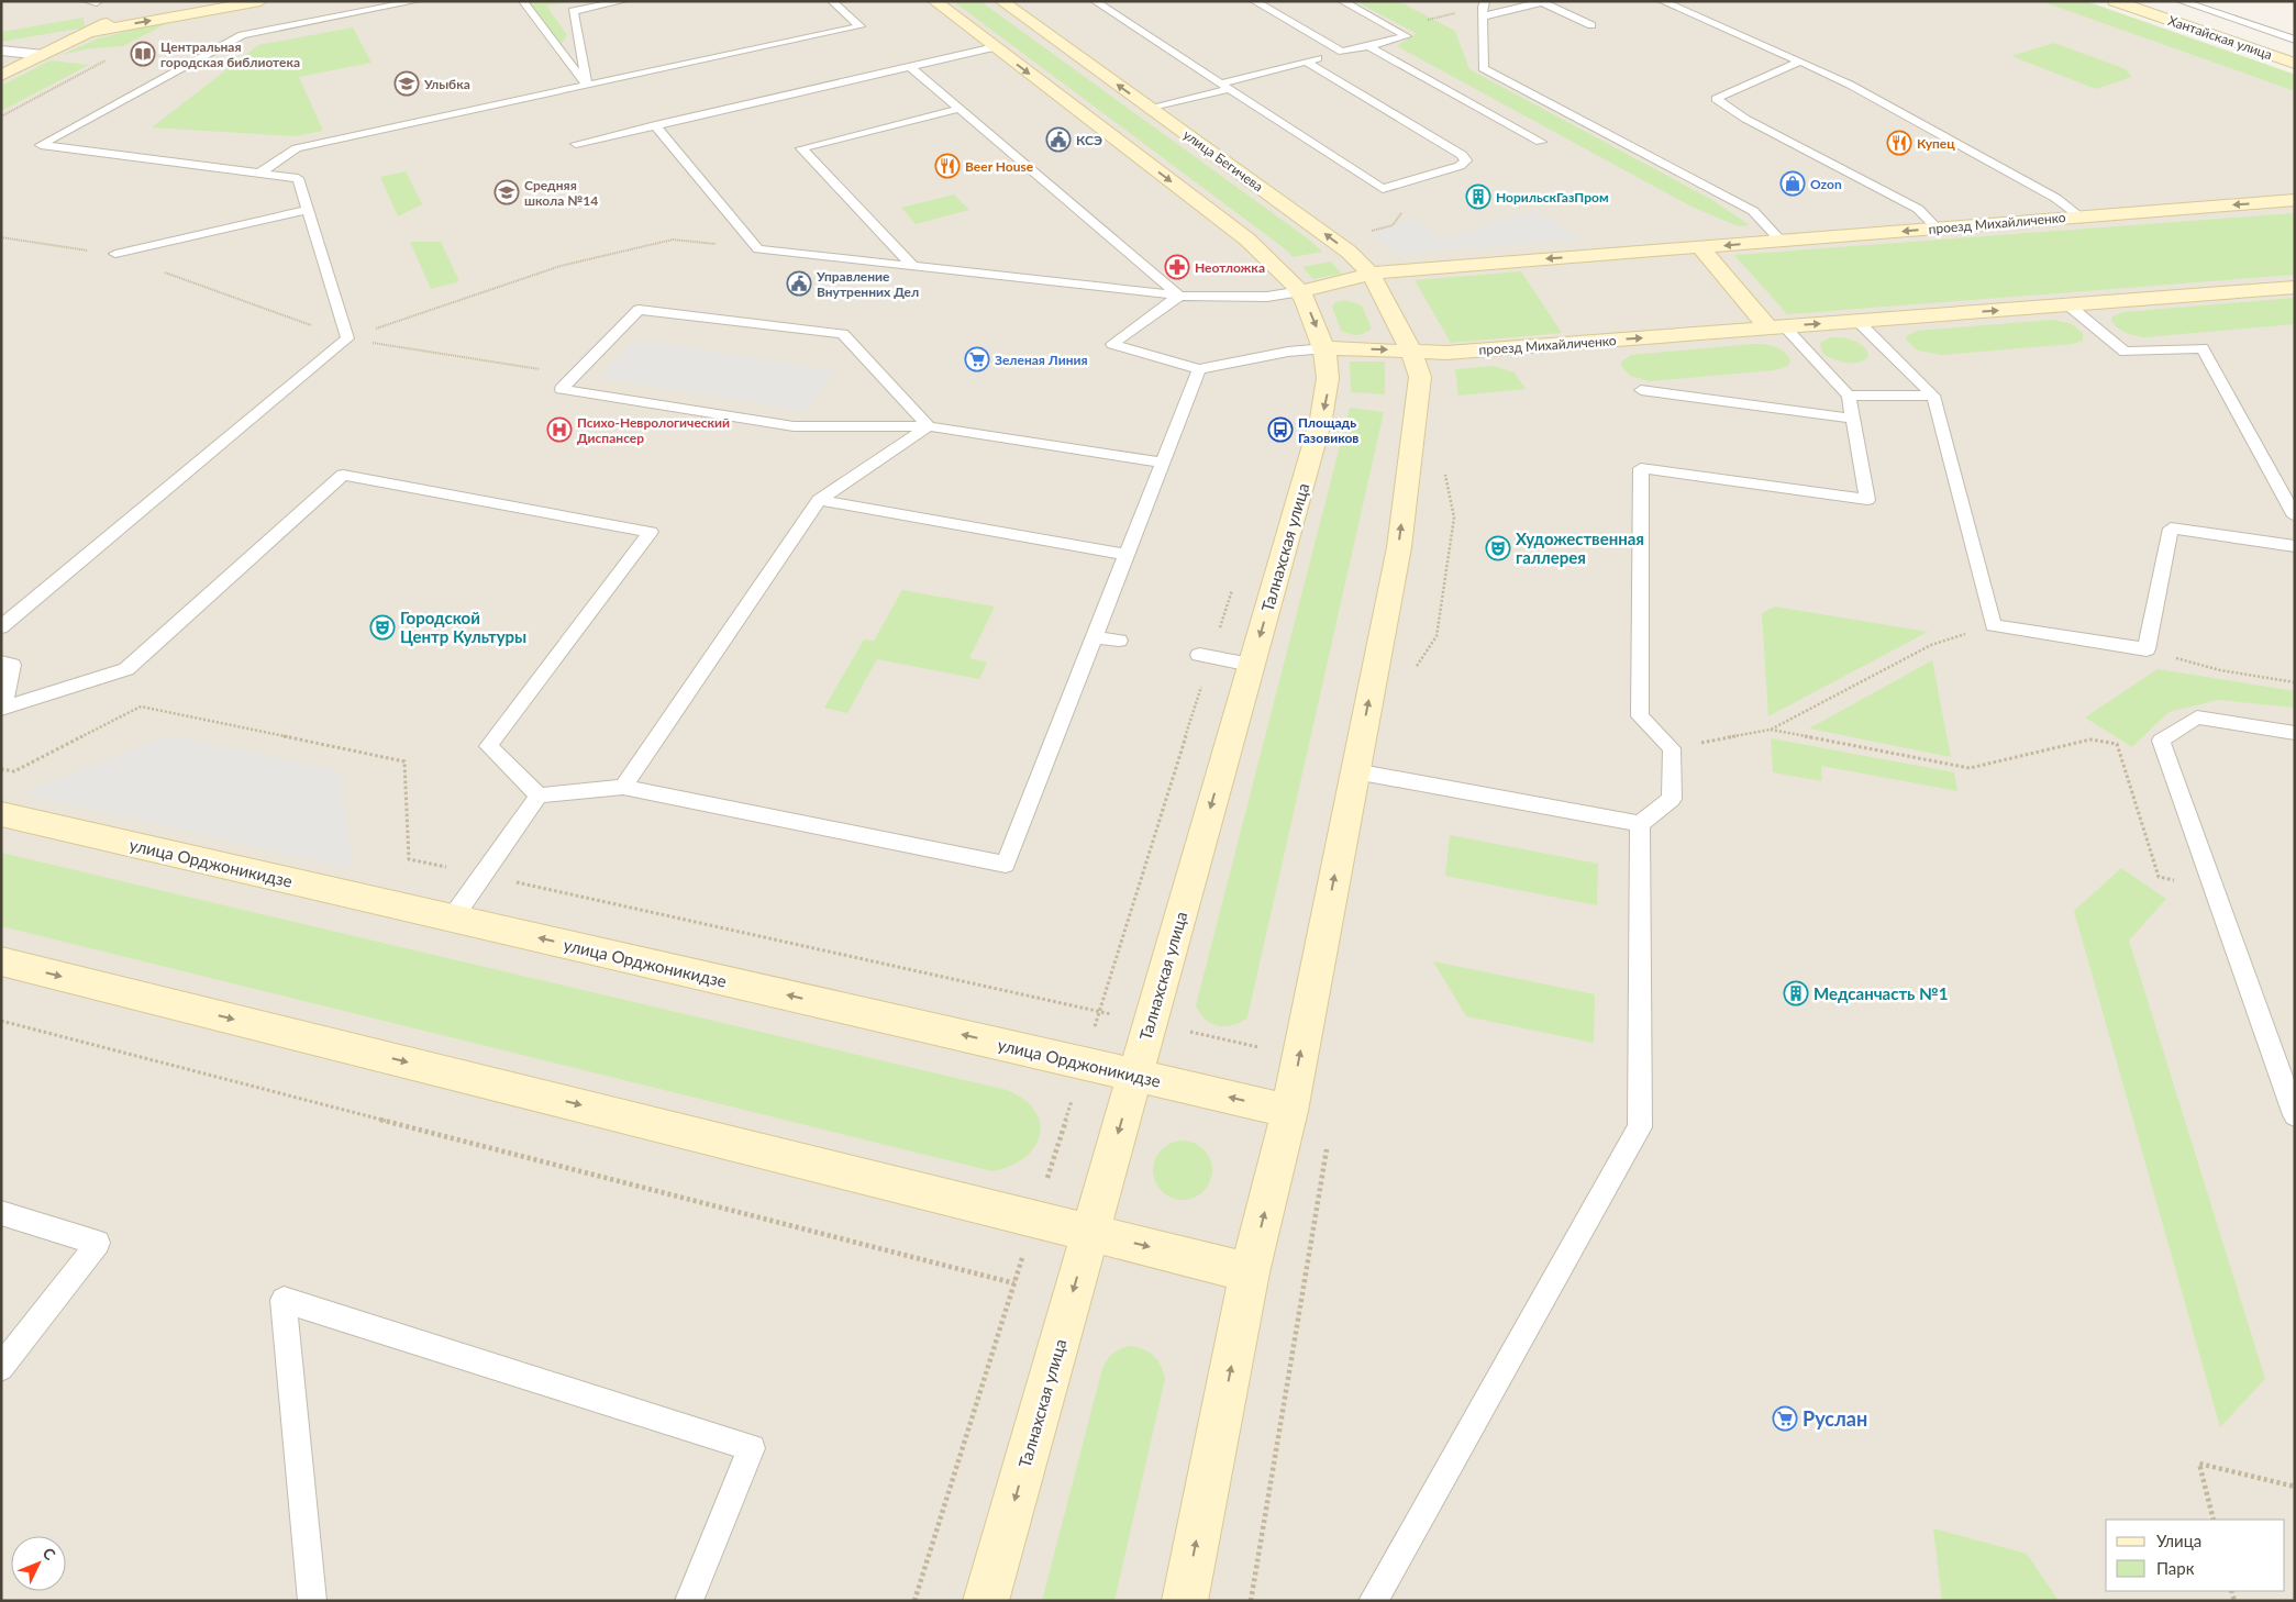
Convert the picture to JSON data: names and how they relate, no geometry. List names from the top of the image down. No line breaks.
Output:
{"streets":{"street":["Хантайская улица","улица Бегичева","проезд Михайличенко","Талнахская улица","улица Орджоникидзе"]},"crossings":[["улица Бегичева","проезд Михайличенко"],["проезд Михайличенко","Талнахская улица"],["Талнахская улица","улица Орджоникидзе"]],"places":{"library":["Центральная городская библиотека"],"school or university":["Улыбка","Средняя школа №14"],"public building":["КСЭ","Управление Внутренних Дел"],"restaurant":["Купец","Beer House"],"shop":["Ozon"],"building":["НорильскГазПром","Медсанчасть №1"],"pharmacy":["Неотложка"],"supermarket":["Зеленая Линия","Руслан"],"hospital":["Психо-Неврологический Диспансер"],"bus stop":["Площадь Газовиков"],"theatre":["Художественная галлерея","Городской Центр Культуры"]},"legend":["Улица","Парк"],"north":"top right"}
